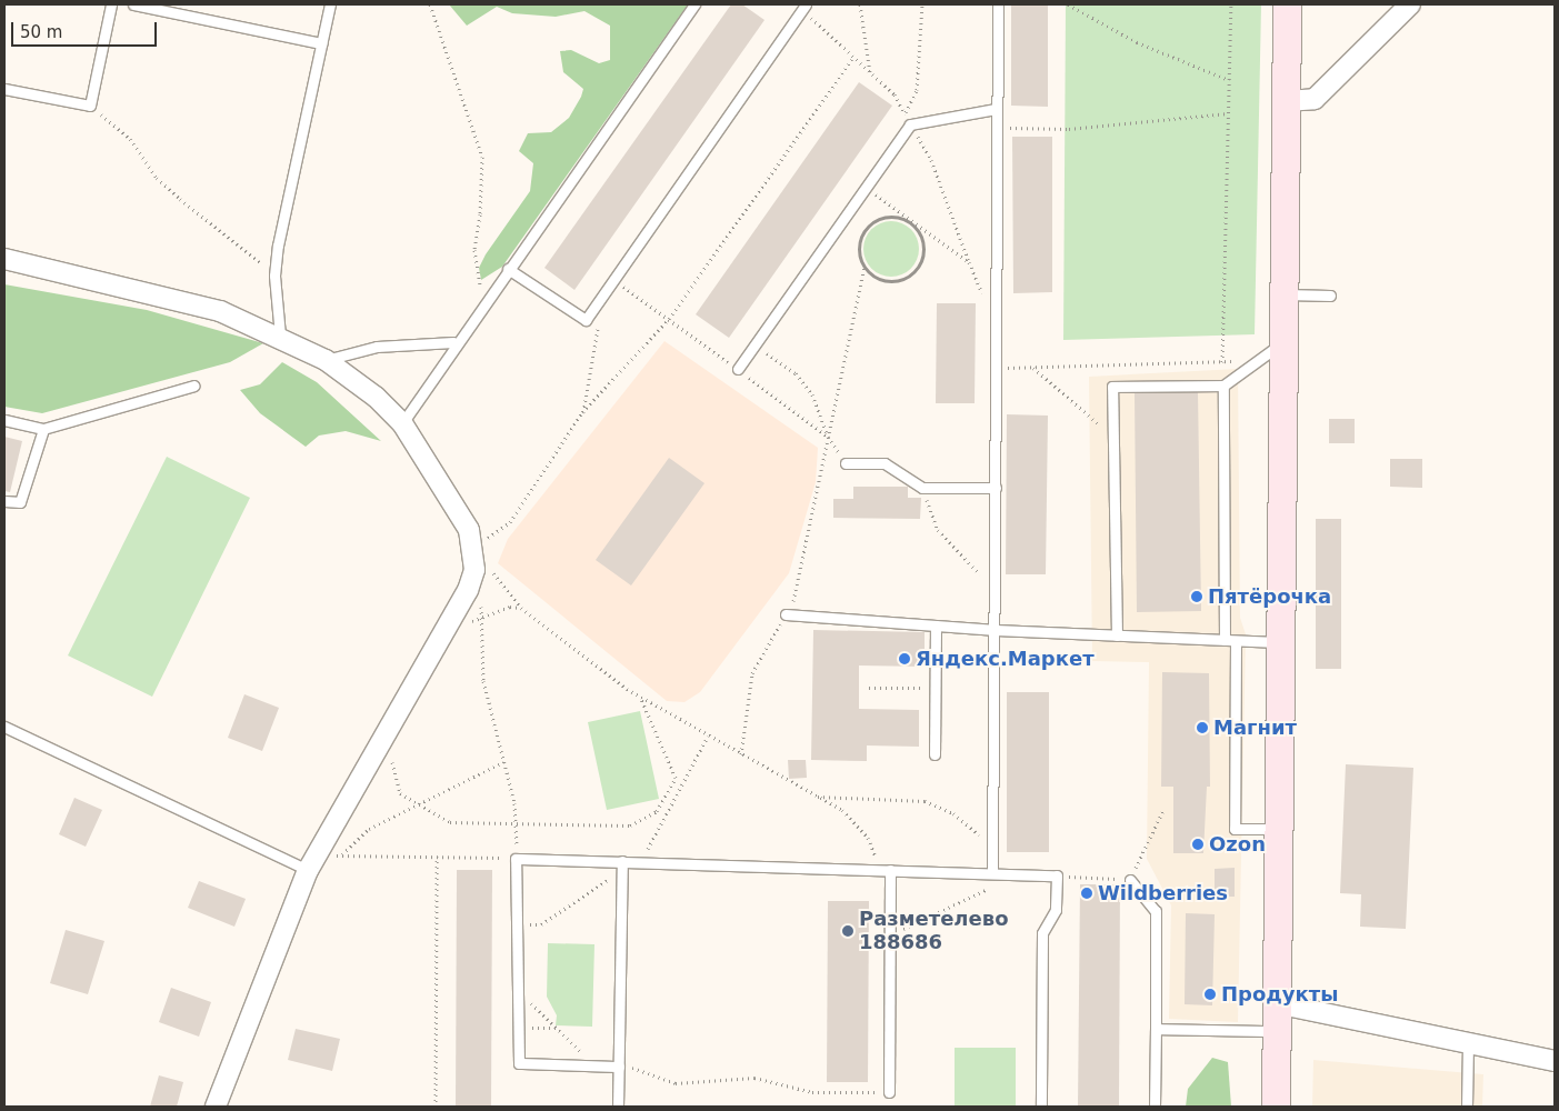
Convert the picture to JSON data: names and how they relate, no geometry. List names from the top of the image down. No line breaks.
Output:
{"places":["Пятёрочка","Яндекс.Маркет","Магнит","Ozon","Wildberries","Разметелево 188686","Продукты"],"scale_bar":"50 m"}
